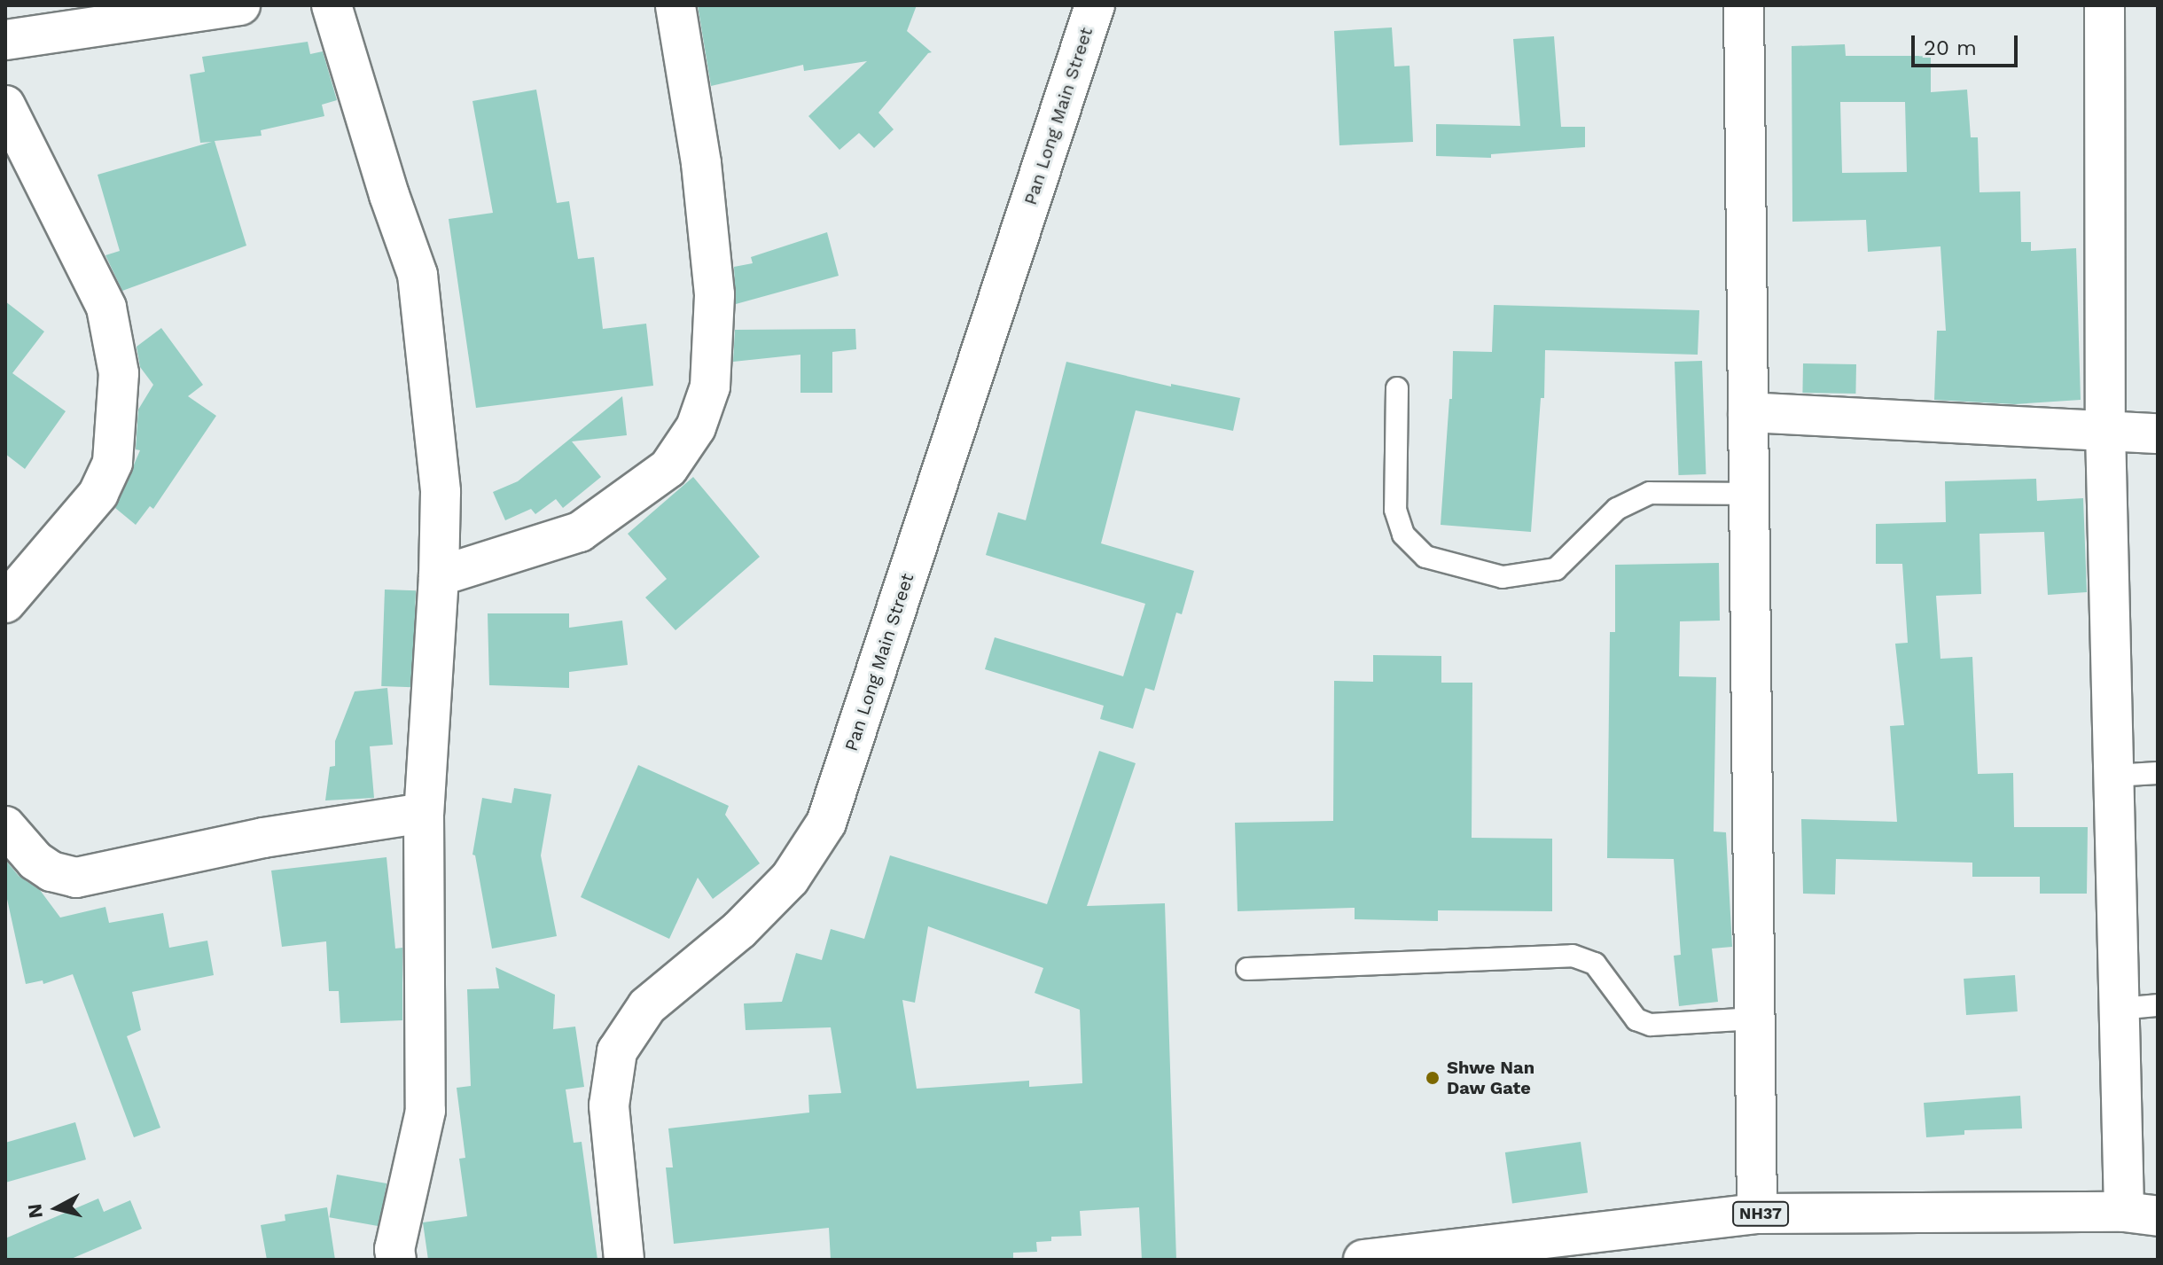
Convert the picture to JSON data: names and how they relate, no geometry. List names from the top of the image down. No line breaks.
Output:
{"streets":{"main road":["Pan Long Main Street","NH37"]},"places":["Shwe Nan Daw Gate"],"scale_bar":"20 m","north":"left"}
